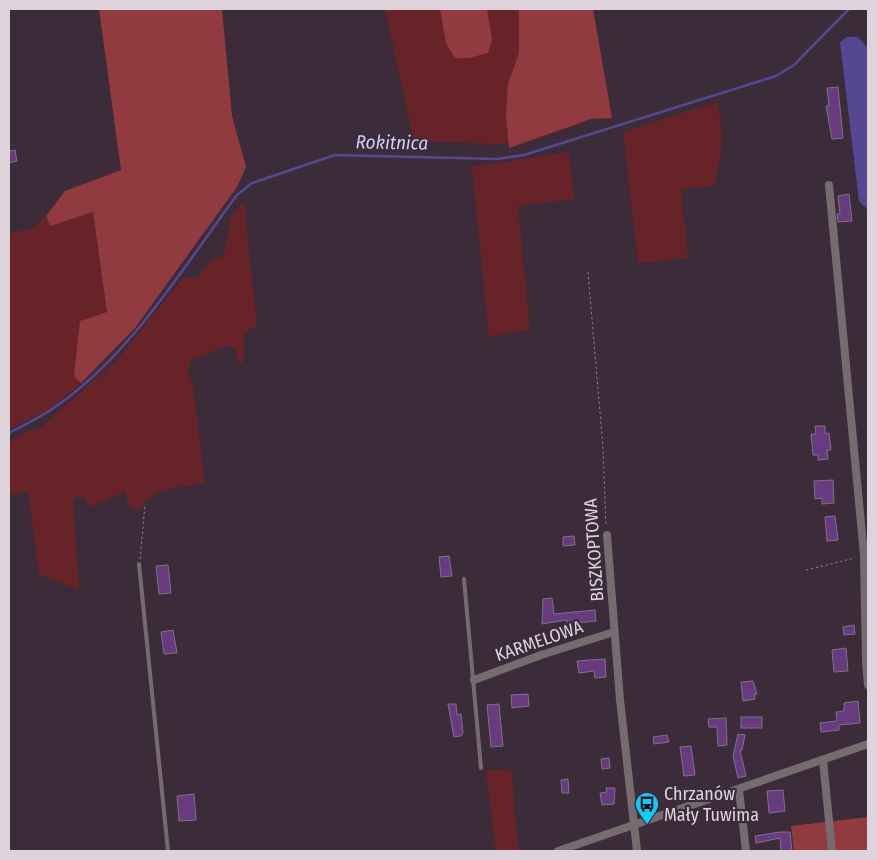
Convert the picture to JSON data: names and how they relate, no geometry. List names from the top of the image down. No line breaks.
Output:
{"streets":{"street":["BISZKOPTOWA","KARMELOWA"]},"crossings":[["BISZKOPTOWA","KARMELOWA"]],"water":["Rokitnica"],"places":{"bus stop":["Chrzanów Mały Tuwima"]}}
